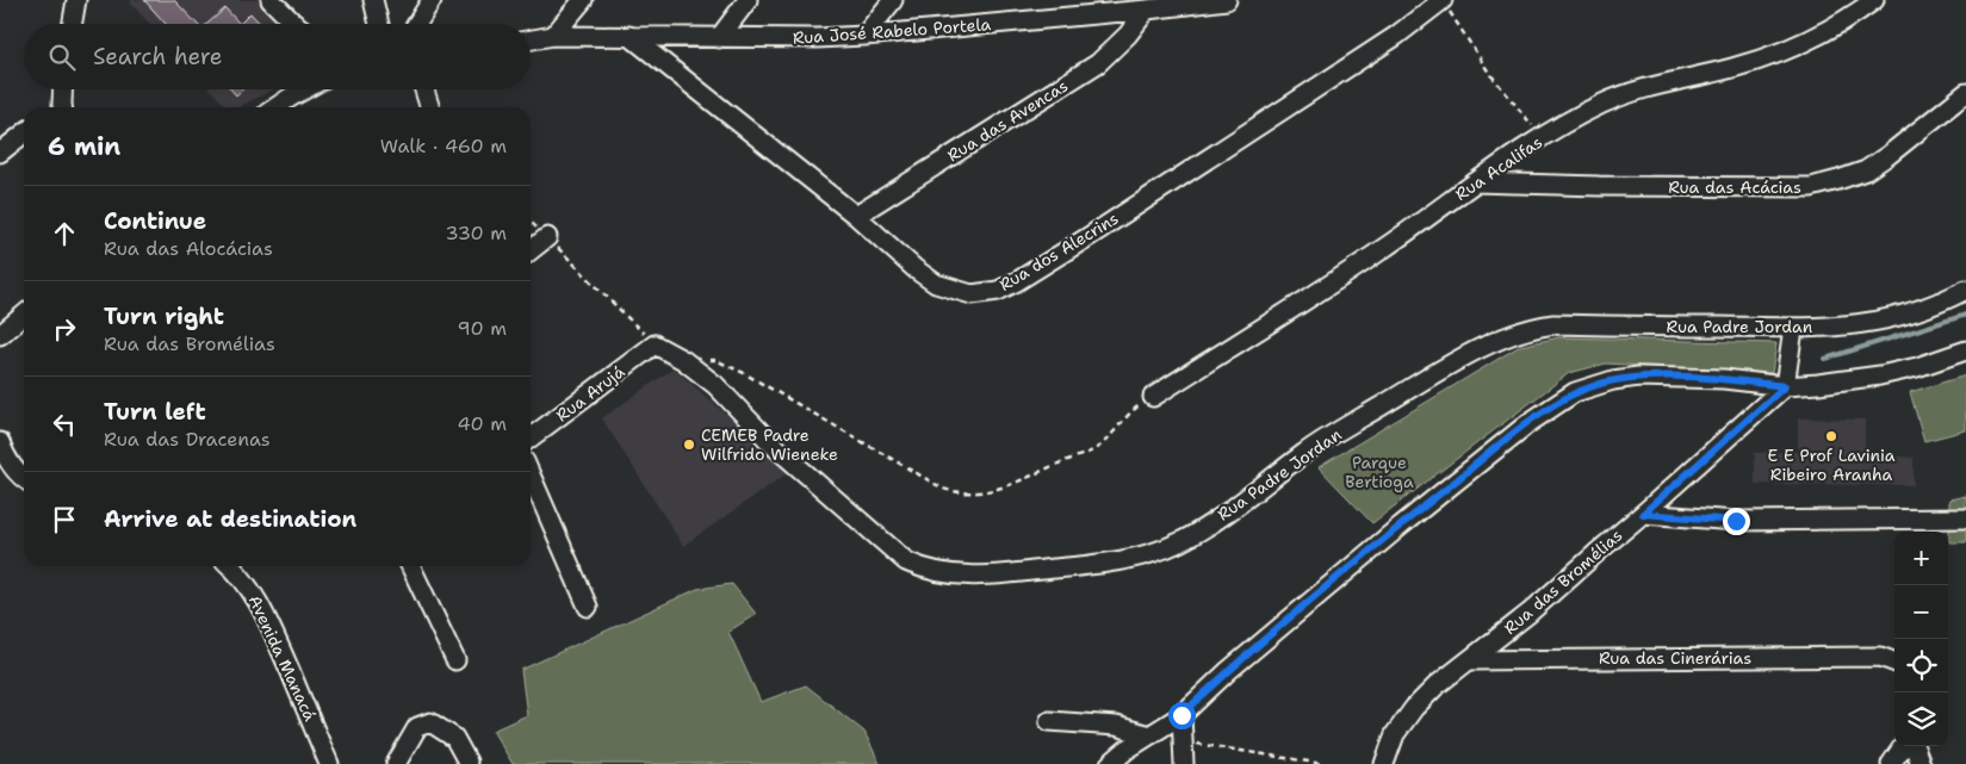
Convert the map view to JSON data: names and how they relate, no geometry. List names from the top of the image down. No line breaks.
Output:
{"streets":{"street":["Rua José Rabelo Portela","Rua das Avencas","Rua Acalifas","Rua das Acácias","Rua dos Alecrins","Rua Padre Jordan","Rua Arujá","Rua das Bromélias","Avenida Manacá","Rua das Cinerárias"]},"crossings":[["Rua José Rabelo Portela","Rua das Avencas"],["Rua José Rabelo Portela","Rua dos Alecrins"],["Rua das Avencas","Rua dos Alecrins"],["Rua Acalifas","Rua das Acácias"],["Rua Padre Jordan","Rua Arujá"],["Rua das Bromélias","Rua das Cinerárias"]],"parks":["Parque Bertioga"],"places":["E E Prof Lavinia Ribeiro Aranha","CEMEB Padre Wilfrido Wieneke"],"page":{"search":"Search here","heading":["6 min","Walk · 460 m"],"list":[["Continue","Rua das Alocácias","330 m"],["Turn right","Rua das Bromélias","90 m"],["Turn left","Rua das Dracenas","40 m"],"Arrive at destination"],"map_buttons":["+","−"]}}
